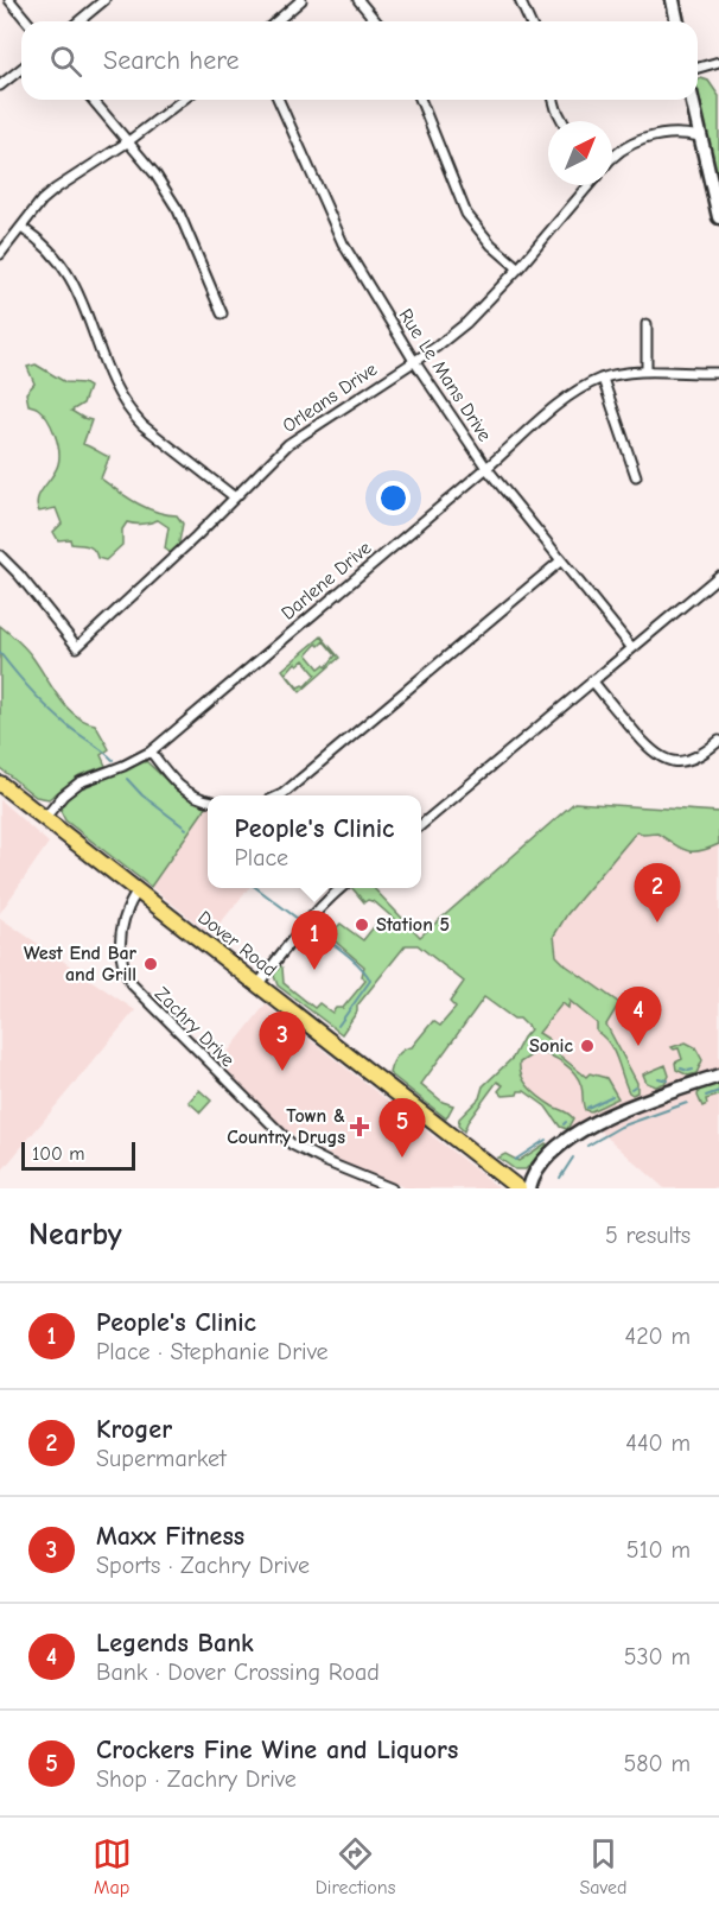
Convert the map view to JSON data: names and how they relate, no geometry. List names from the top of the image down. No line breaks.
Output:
{"streets":{"main road":["Dover Road"],"street":["Rue Le Mans Drive","Orleans Drive","Darlene Drive","Zachry Drive"]},"crossings":[["Rue Le Mans Drive","Orleans Drive"],["Rue Le Mans Drive","Darlene Drive"],["Darlene Drive","Dover Road"],["Dover Road","Zachry Drive"]],"places":{"other":["Station 5","West End Bar and Grill","Sonic"],"health":["Town & Country Drugs"]},"scale_bar":"100 m","north":"top right","page":{"search":"Search here","popup":["People's Clinic","Place"],"pins":["2","1","4","3","5"],"scale":"100 m","heading":["Nearby","5 results"],"list":[{"mark":"1","name":"People's Clinic","note":"Place · Stephanie Drive","value":"420 m"},{"mark":"2","name":"Kroger","note":"Supermarket","value":"440 m"},{"mark":"3","name":"Maxx Fitness","note":"Sports · Zachry Drive","value":"510 m"},{"mark":"4","name":"Legends Bank","note":"Bank · Dover Crossing Road","value":"530 m"},{"mark":"5","name":"Crockers Fine Wine and Liquors","note":"Shop · Zachry Drive","value":"580 m"}],"nav":["Map","Directions","Saved"]}}
